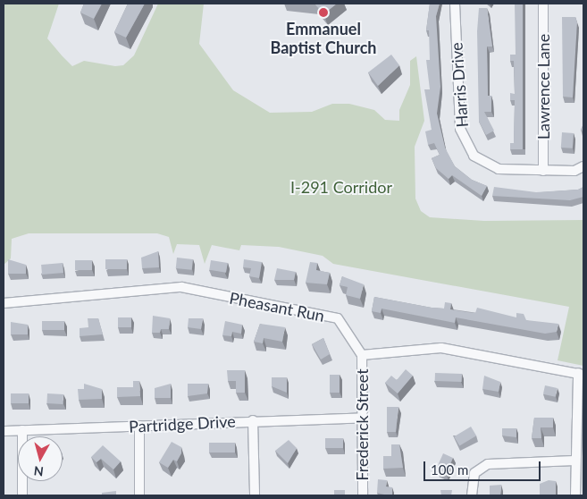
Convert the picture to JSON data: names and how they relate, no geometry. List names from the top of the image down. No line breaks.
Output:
{"streets":{"street":["Harris Drive","Lawrence Lane","Pheasant Run","Partridge Drive","Frederick Street"]},"crossings":[["Harris Drive","Lawrence Lane"],["Pheasant Run","Frederick Street"],["Partridge Drive","Frederick Street"]],"parks":["I-291 Corridor"],"places":["Emmanuel Baptist Church"],"scale_bar":"100 m","north":"bottom"}
